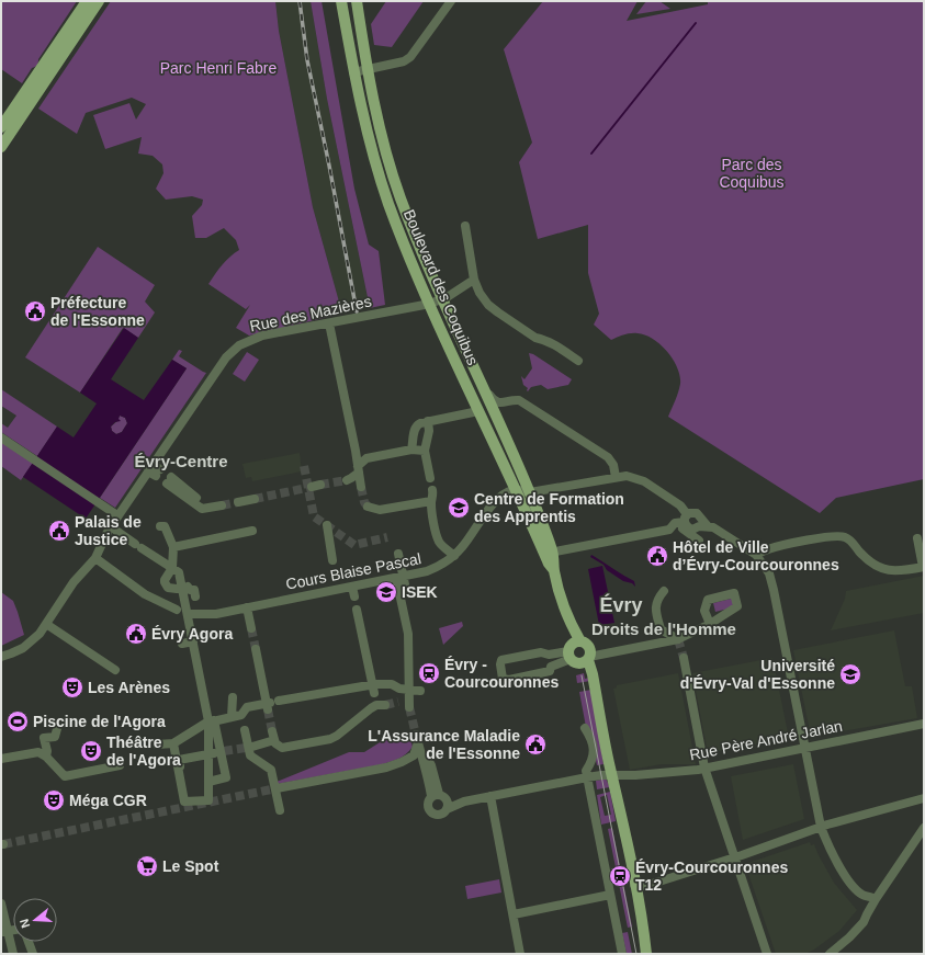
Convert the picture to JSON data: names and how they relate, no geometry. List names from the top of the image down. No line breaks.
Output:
{"streets":{"main road":["Boulevard des Coquibus"],"street":["Rue des Mazières","Cours Blaise Pascal","Rue Père André Jarlan"]},"crossings":[["Boulevard des Coquibus","Rue des Mazières"],["Boulevard des Coquibus","Cours Blaise Pascal"]],"districts":["Évry-Centre","Évry","Droits de l'Homme"],"parks":["Parc Henri Fabre","Parc des Coquibus"],"places":{"public building":["Préfecture de l'Essonne","Palais de Justice","Hôtel de Ville d’Évry-Courcouronnes","Évry Agora","L'Assurance Maladie de l'Essonne"],"school or university":["Centre de Formation des Apprentis","ISEK","Université d'Évry-Val d'Essonne"],"station":["Évry - Courcouronnes","Évry-Courcouronnes T12"],"theatre":["Les Arènes","Théâtre de l'Agora","Méga CGR"],"sports":["Piscine de l'Agora"],"supermarket":["Le Spot"]},"north":"left"}
